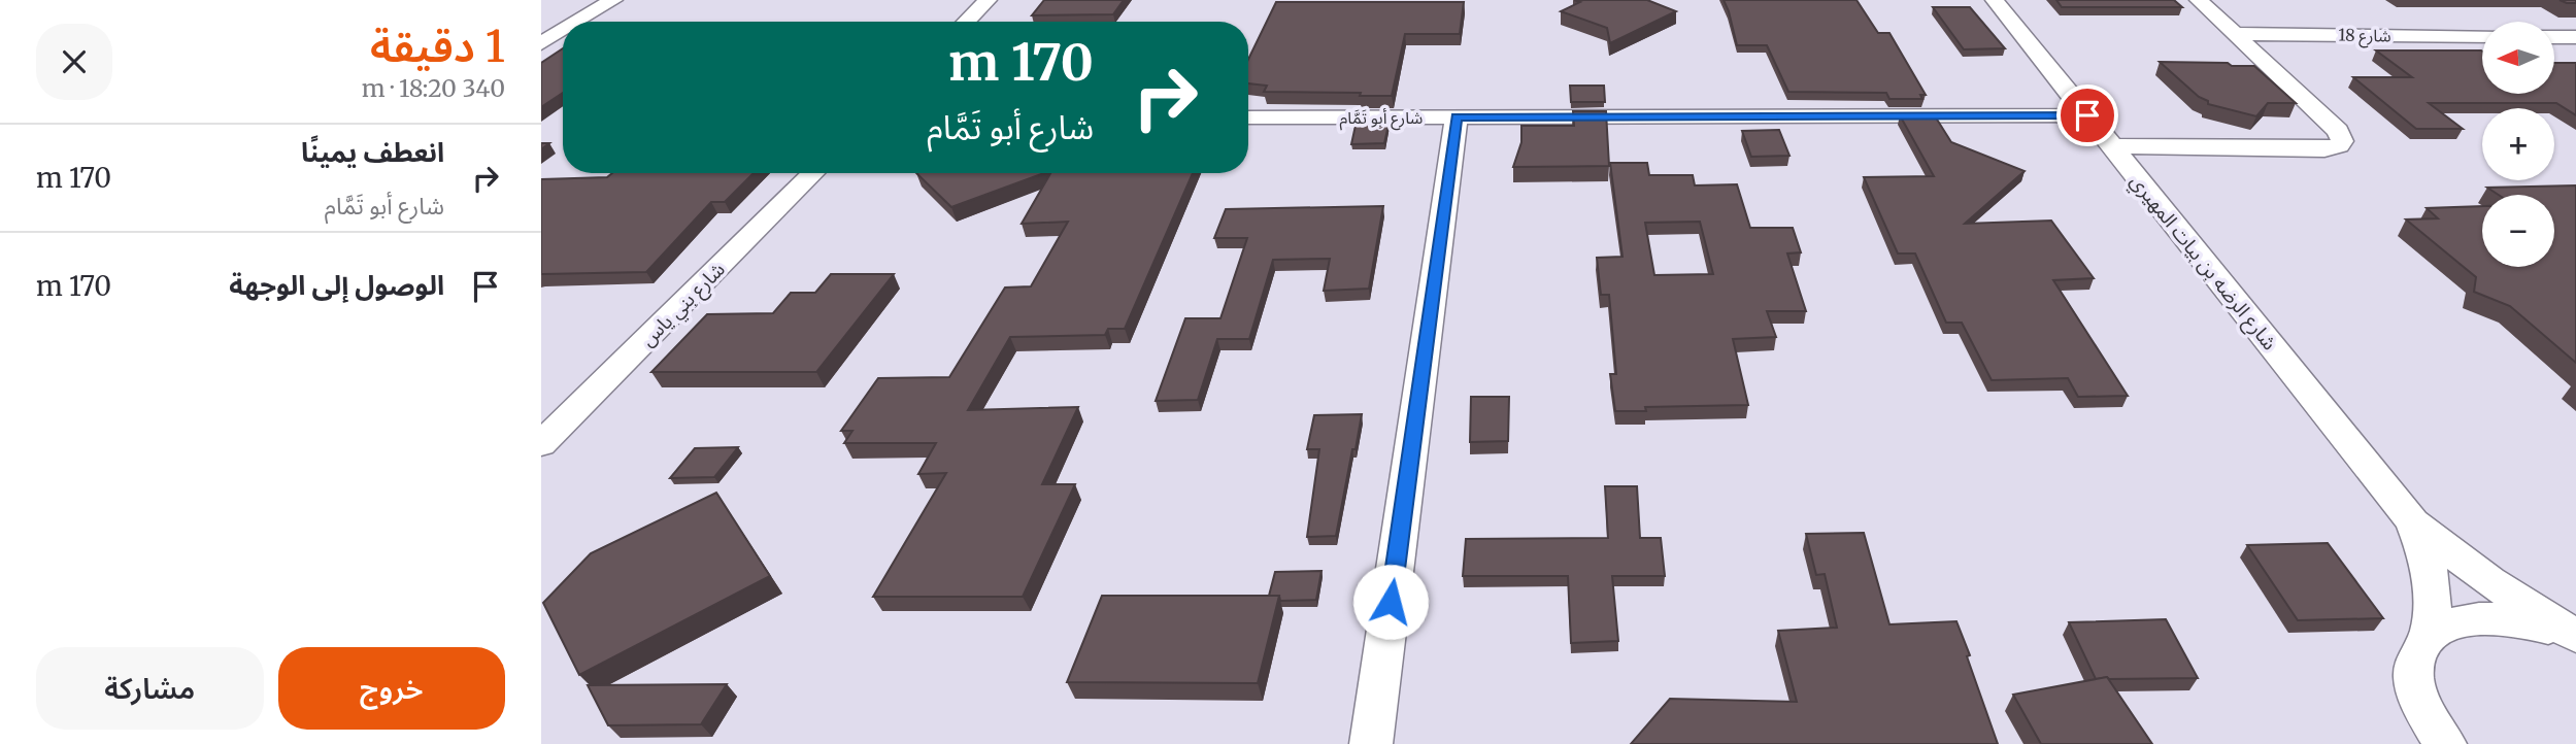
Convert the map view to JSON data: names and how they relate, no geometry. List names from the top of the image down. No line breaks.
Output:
{"streets":{"street":["شارع 18","شارع أبو تَمَّام","شارع الرضه بن بيات المهيري","شارع بني ياس"]},"crossings":[["شارع أبو تَمَّام","شارع الرضه بن بيات المهيري"]],"north":"left","page":{"heading":["1 دقيقة","340 m · 18:20"],"map_buttons":["+","−"],"turn":["170 m","شارع أبو تَمَّام"],"list":[{"name":"انعطف يمينًا","note":"شارع أبو تَمَّام","value":"170 m"},{"name":"الوصول إلى الوجهة","value":"170 m"}],"buttons":["خروج","مشاركة"]}}
